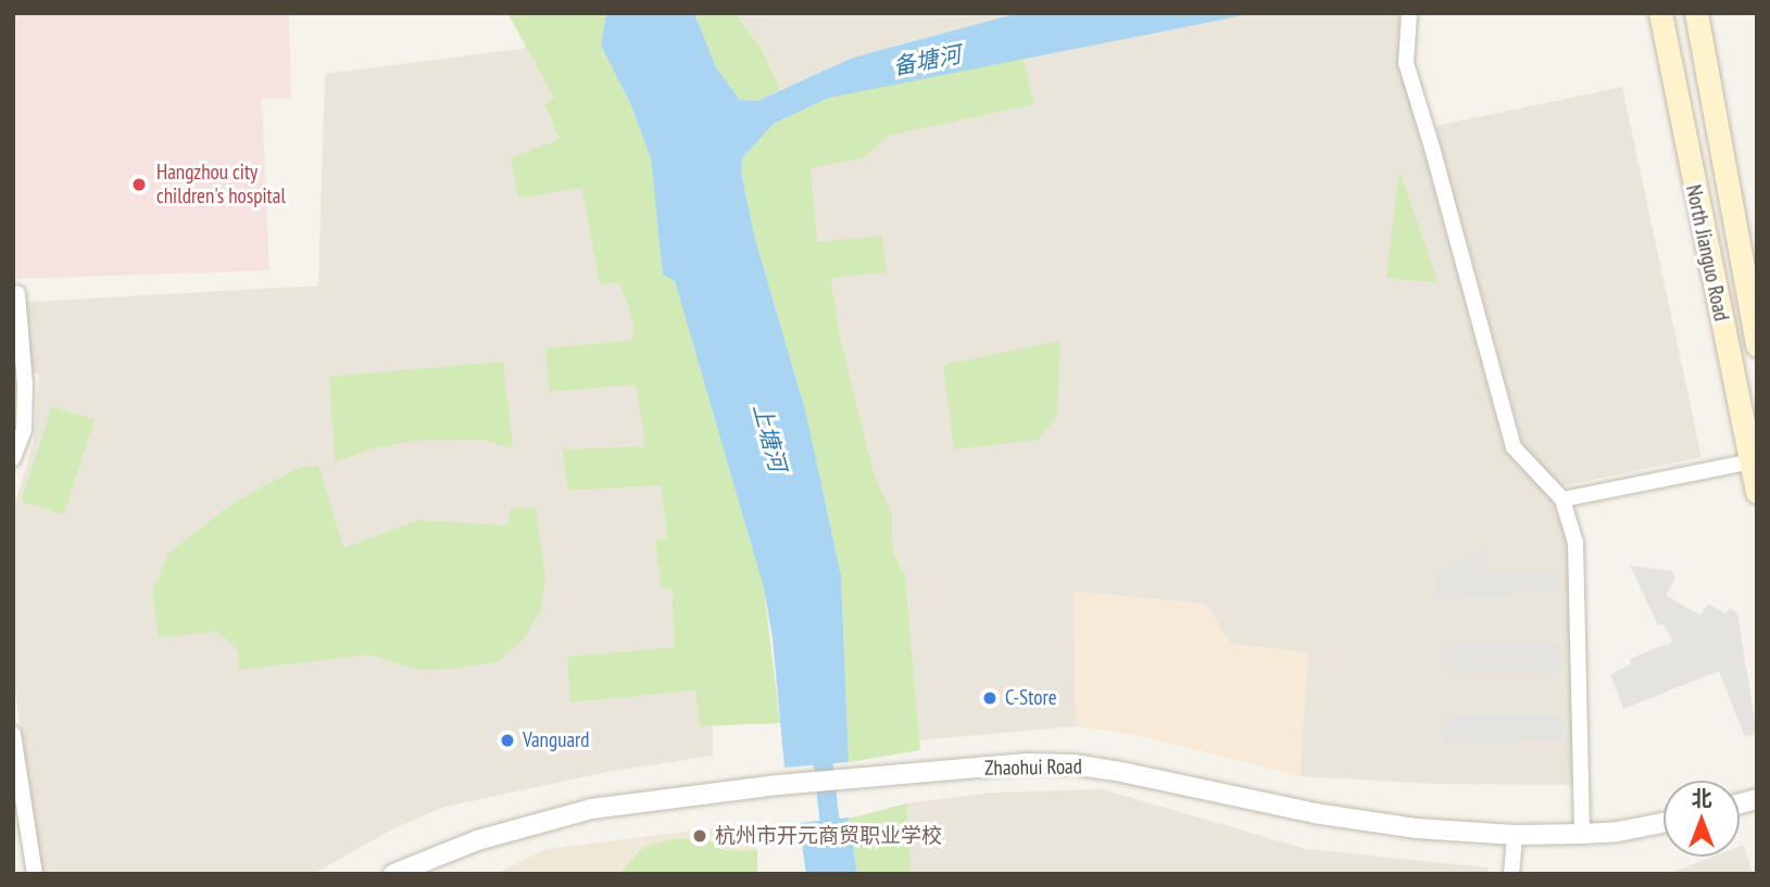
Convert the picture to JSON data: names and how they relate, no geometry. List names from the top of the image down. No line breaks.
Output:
{"streets":{"main road":["North Jianguo Road"],"street":["Zhaohui Road"]},"water":["备塘河","上塘河"],"places":["Hangzhou city children's hospital","C-Store","Vanguard","杭州市开元商贸职业学校"],"north":"top"}
